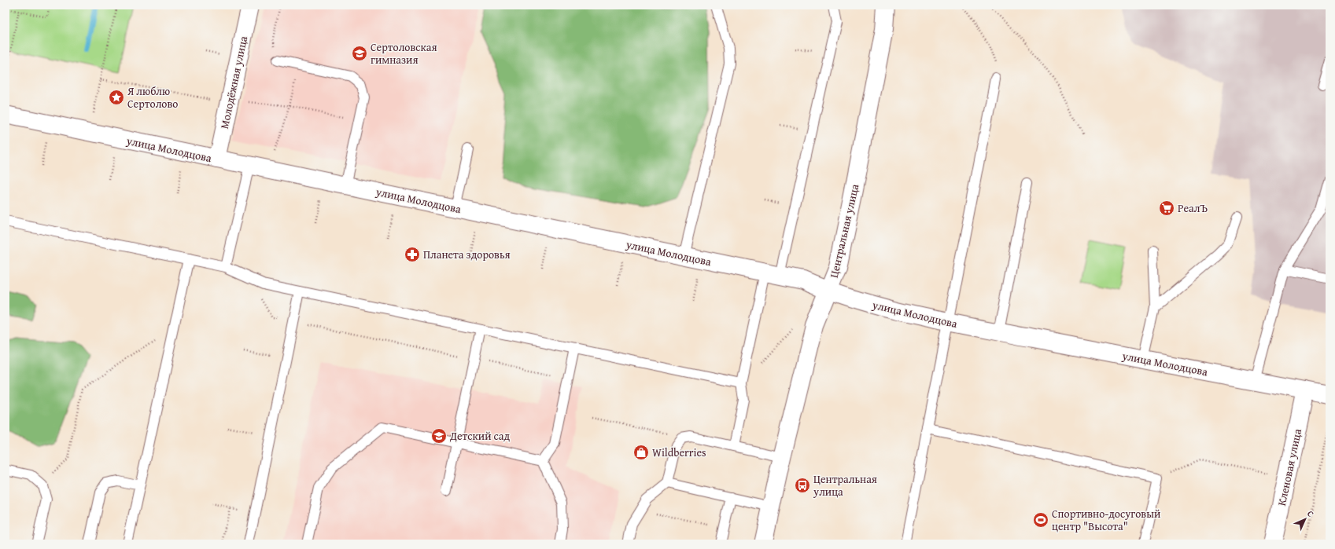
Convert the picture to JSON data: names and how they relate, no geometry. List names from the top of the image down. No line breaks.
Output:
{"streets":{"street":["Молодёжная улица","улица Молодцова","Центральная улица","Кленовая улица"]},"crossings":[["Молодёжная улица","улица Молодцова"],["улица Молодцова","Центральная улица"],["улица Молодцова","Кленовая улица"]],"places":{"school or university":["Сертоловская гимназия","Детский сад"],"place":["Я люблю Сертолово"],"supermarket":["РеалЪ"],"pharmacy":["Планета здоровья"],"shop":["Wildberries"],"bus stop":["Центральная улица"],"sports":["Спортивно-досуговый центр \"Высота\""]},"north":"top right"}
